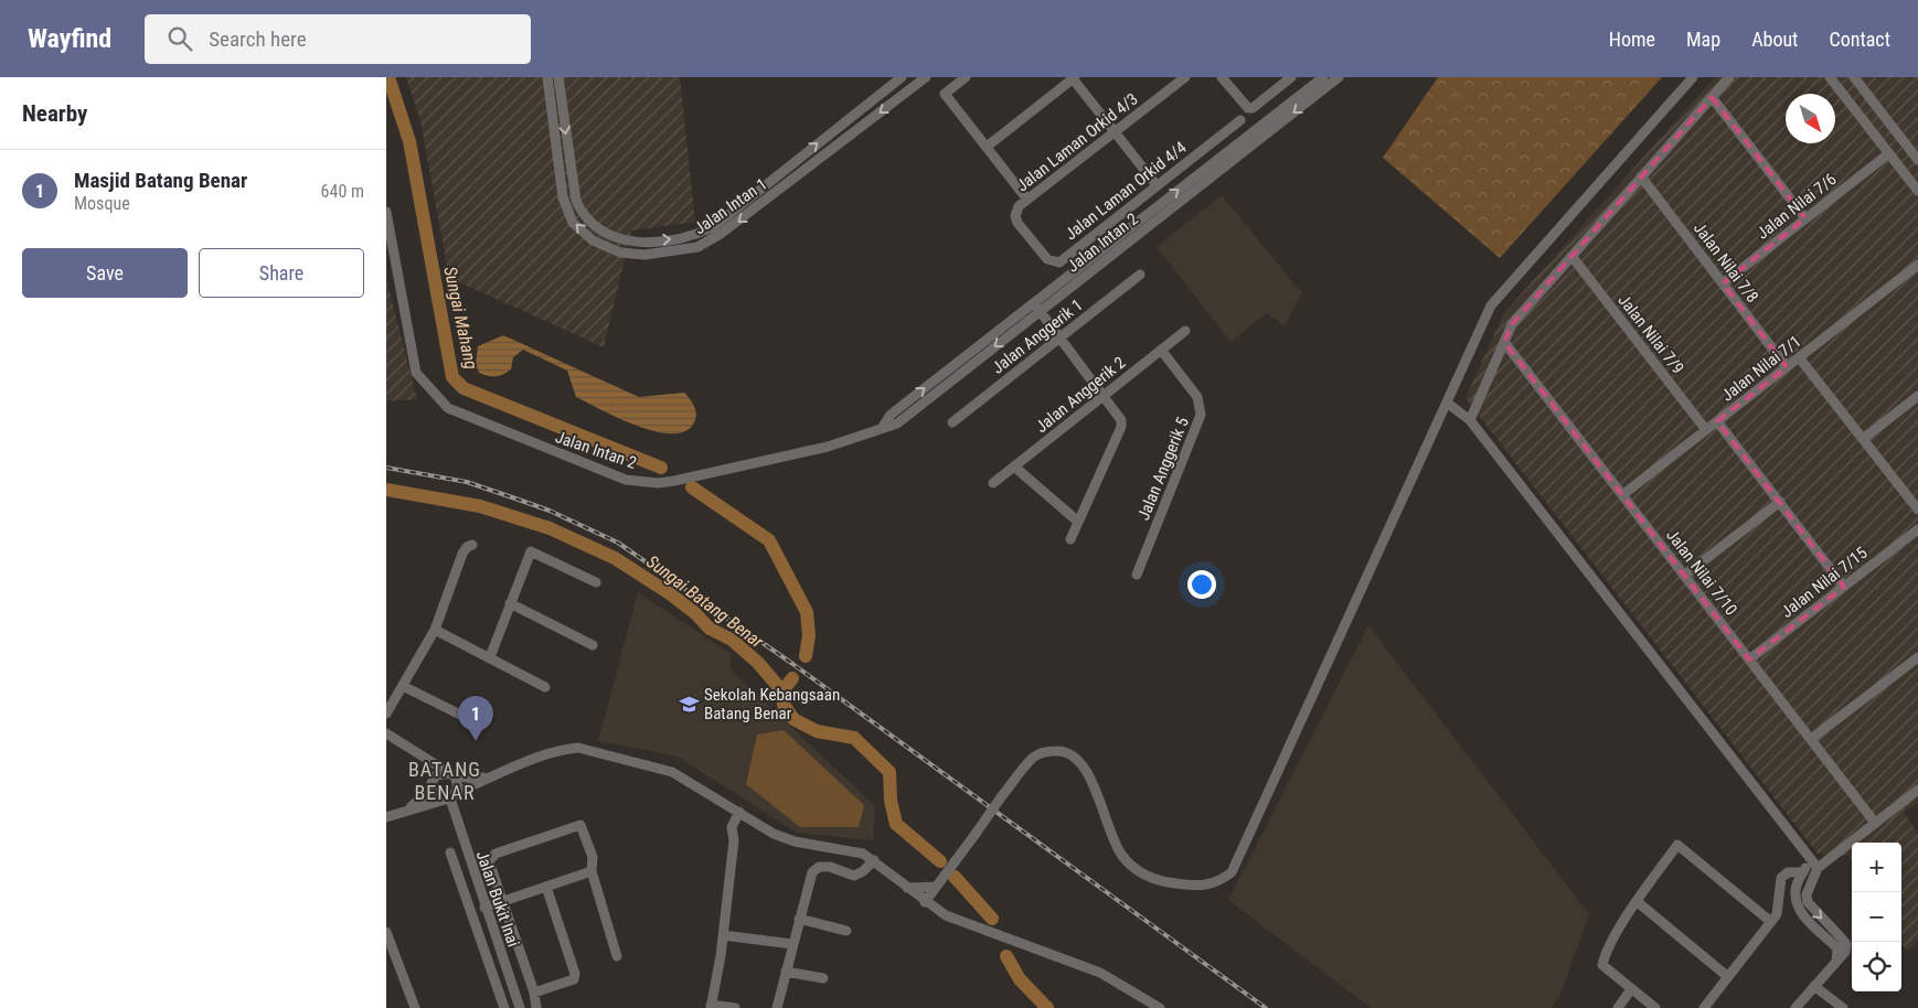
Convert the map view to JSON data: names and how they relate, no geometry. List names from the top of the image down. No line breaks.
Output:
{"streets":{"street":["Jalan Laman Orkid 4/3","Jalan Laman Orkid 4/4","Jalan Intan 1","Jalan Nilai 7/6","Jalan Intan 2","Jalan Nilai 7/8","Jalan Nilai 7/9","Jalan Anggerik 1","Jalan Nilai 7/1","Jalan Anggerik 2","Jalan Anggerik 5","Jalan Nilai 7/10","Jalan Nilai 7/15","Jalan Bukit Inai"]},"crossings":[["Jalan Laman Orkid 4/3","Jalan Laman Orkid 4/4"],["Jalan Nilai 7/6","Jalan Nilai 7/8"],["Jalan Nilai 7/8","Jalan Nilai 7/1"],["Jalan Nilai 7/9","Jalan Nilai 7/1"],["Jalan Nilai 7/1","Jalan Nilai 7/10"],["Jalan Anggerik 2","Jalan Anggerik 5"],["Jalan Nilai 7/10","Jalan Nilai 7/15"]],"districts":["BATANG BENAR"],"water":["Sungai Mahang","Sungai Batang Benar"],"places":{"school or university":["Sekolah Kebangsaan Batang Benar"]},"north":"bottom right","page":{"header":"Wayfind","search":"Search here","nav":["Home","Map","About","Contact"],"heading":"Nearby","list":[{"mark":"1","name":"Masjid Batang Benar","note":"Mosque","value":"640 m"}],"buttons":["Save","Share"],"pins":"1","map_buttons":["+","−"]}}
